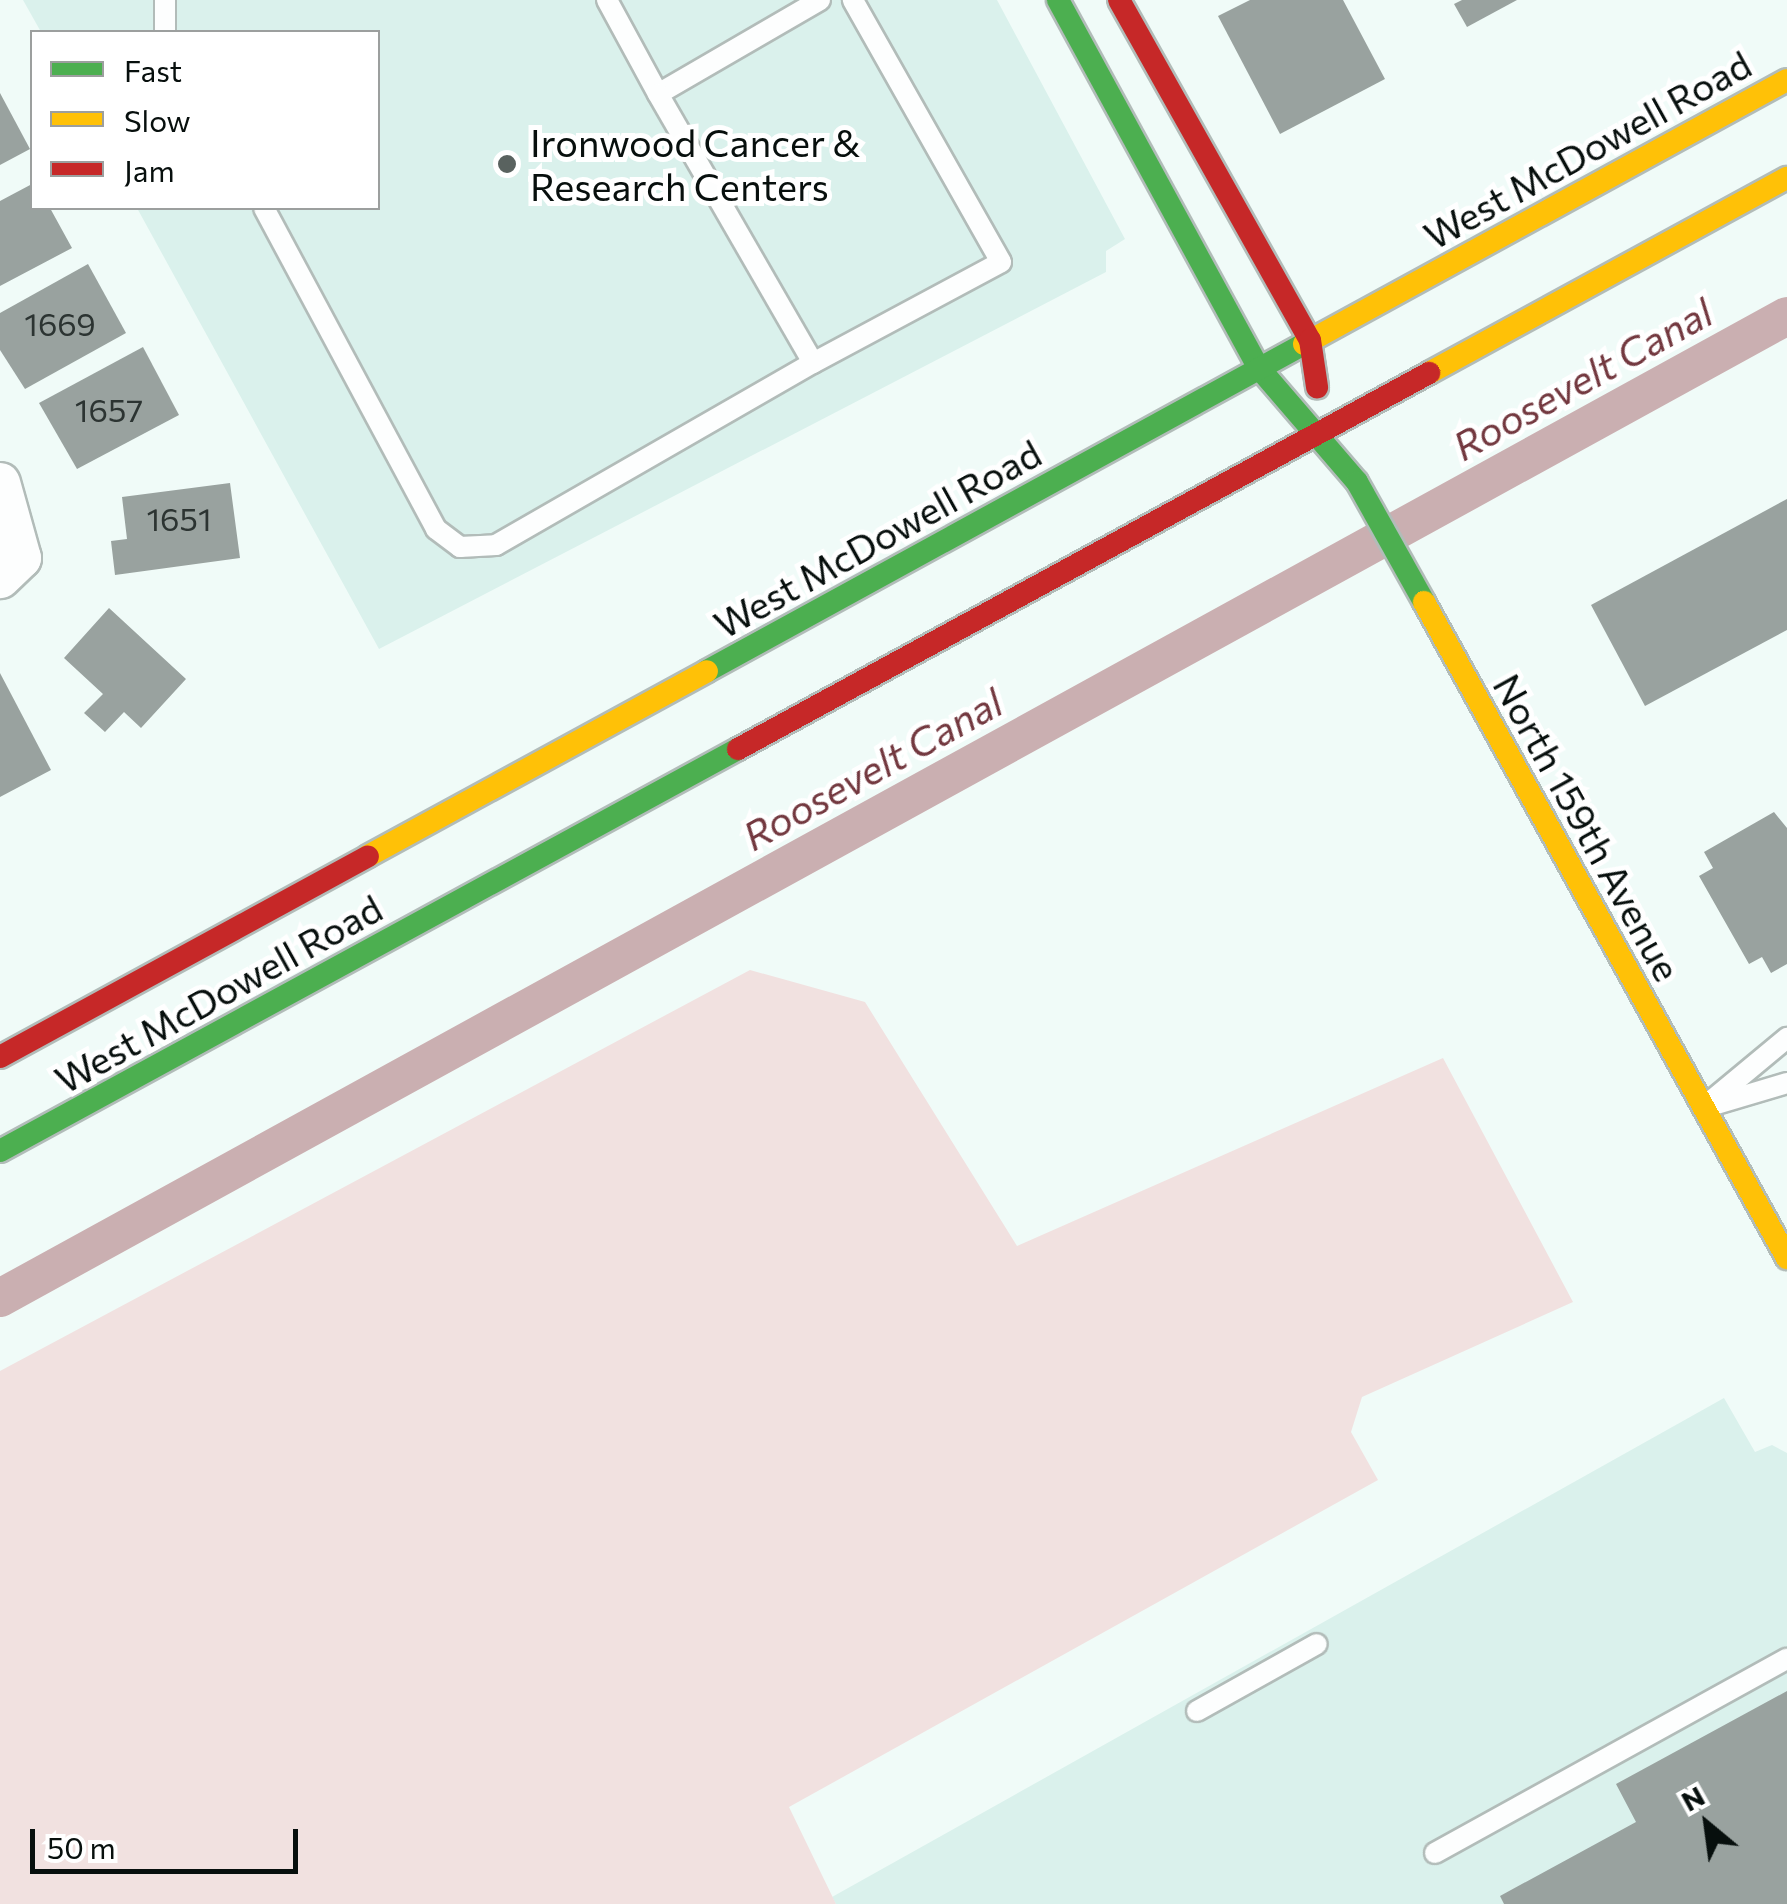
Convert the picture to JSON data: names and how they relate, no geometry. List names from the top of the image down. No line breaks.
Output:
{"streets":{"main road":["West McDowell Road","North 159th Avenue"]},"crossings":[["West McDowell Road","North 159th Avenue"]],"water":["Roosevelt Canal"],"places":["Ironwood Cancer & Research Centers"],"house_numbers":["1669","1657","1651"],"legend":["Fast","Slow","Jam"],"scale_bar":"50 m","north":"top left"}
